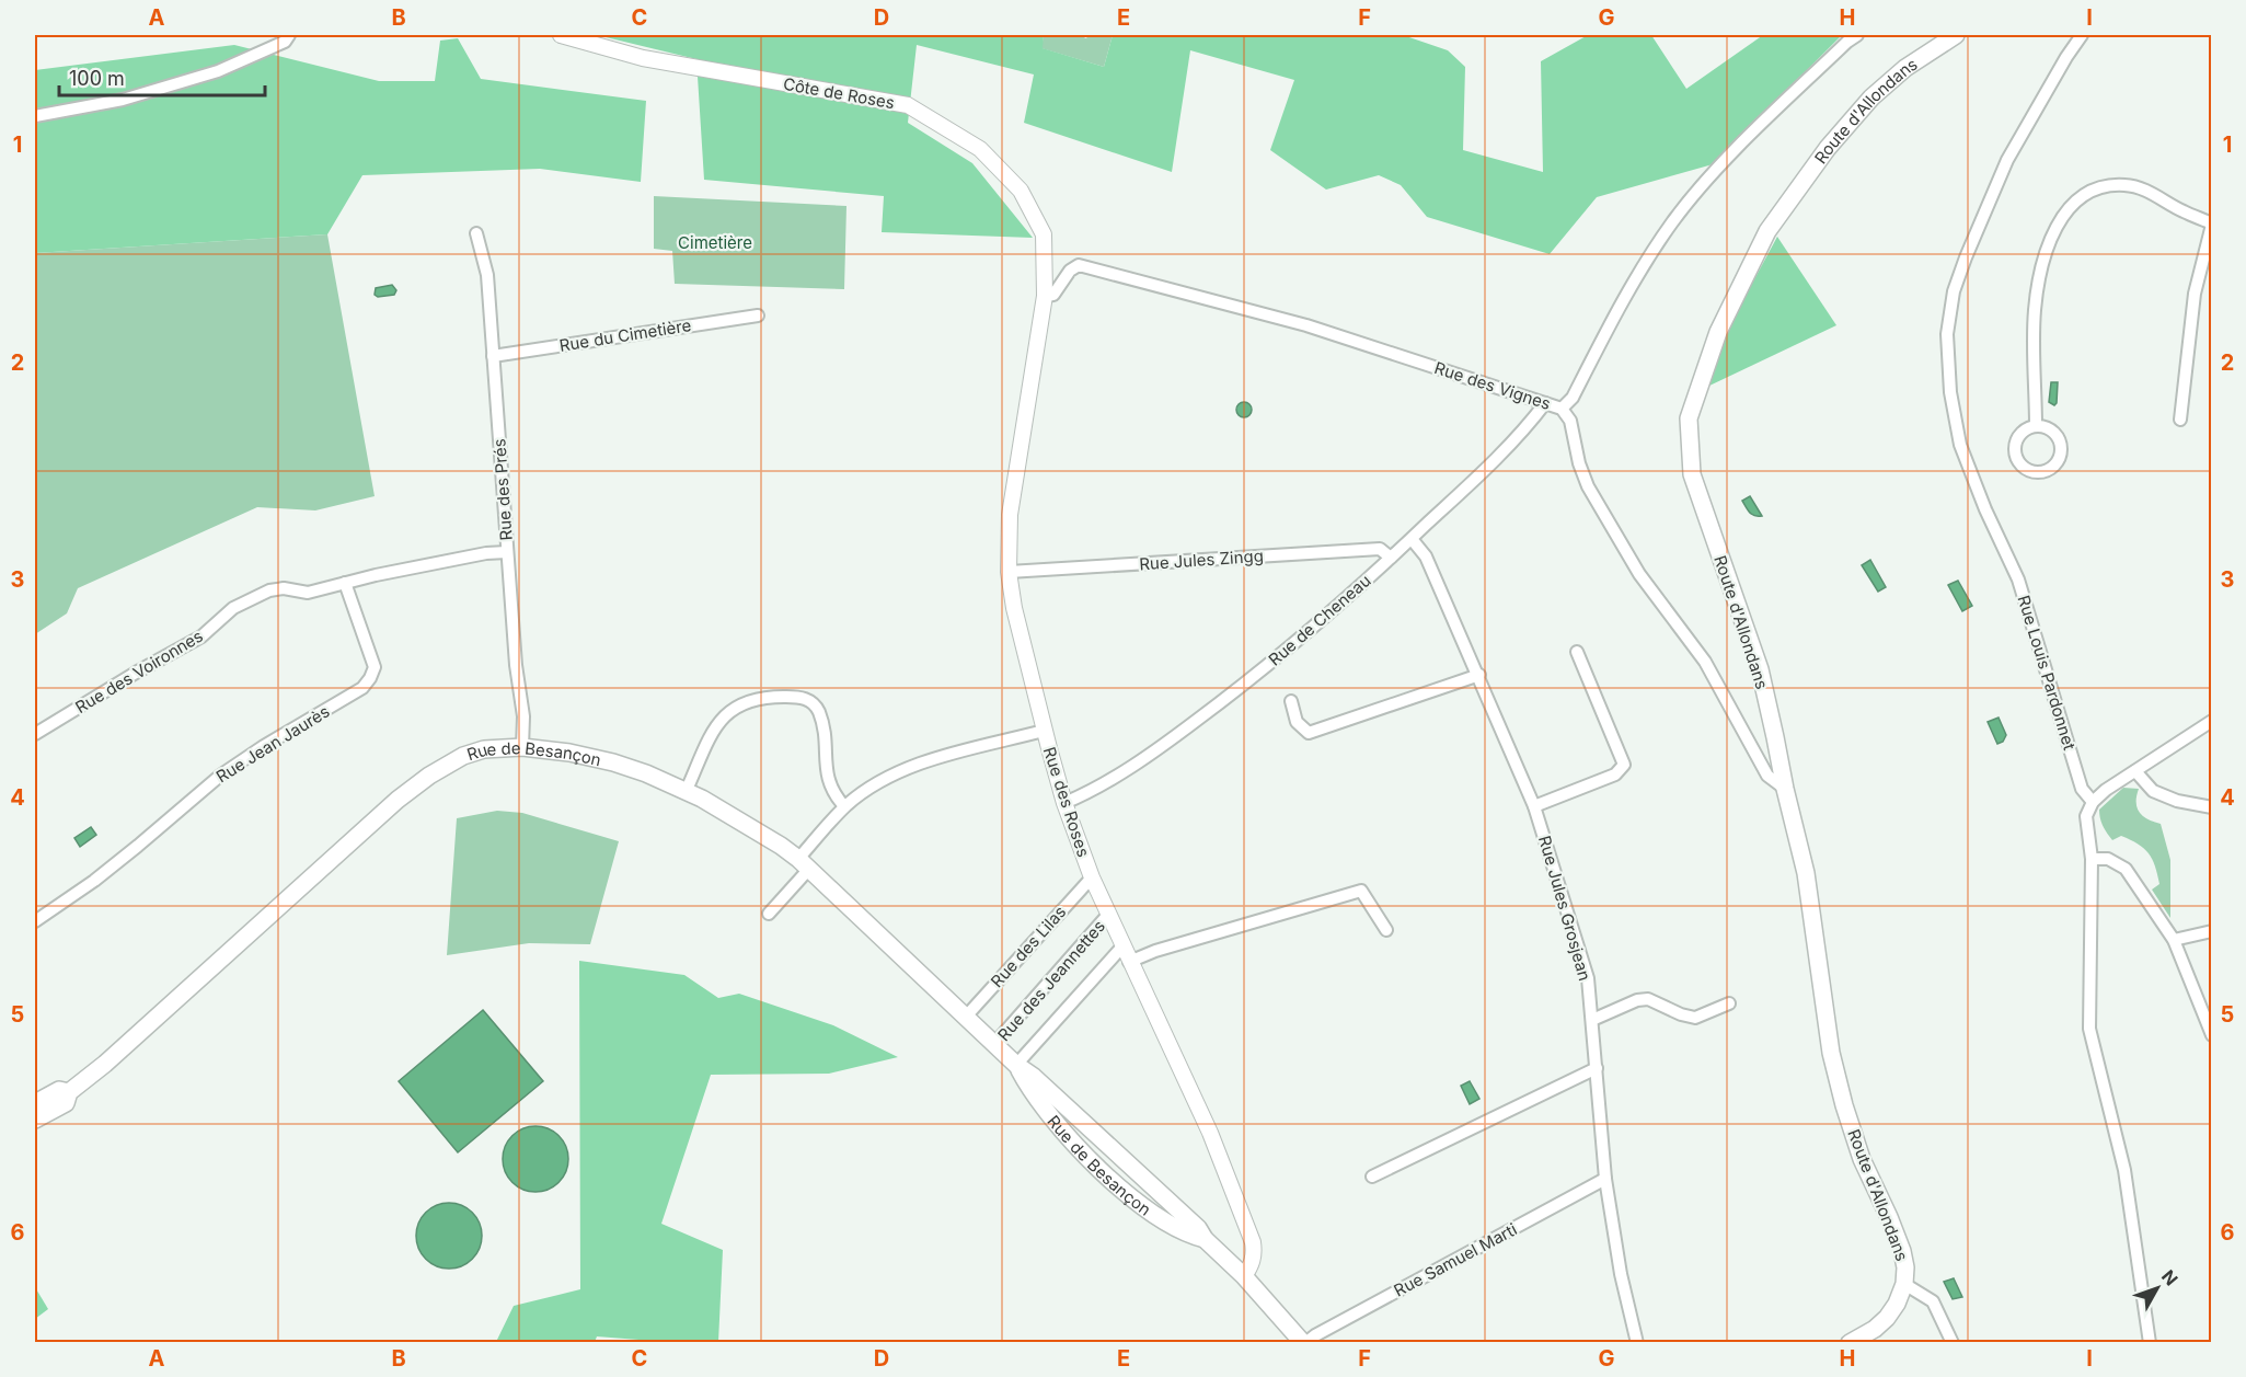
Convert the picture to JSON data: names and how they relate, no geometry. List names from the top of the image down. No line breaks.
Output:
{"streets":{"main road":["Route d'Allondans","Rue de Besançon"],"street":["Côte de Roses","Rue du Cimetière","Rue des Vignes","Rue des Prés","Rue Jules Zingg","Rue de Cheneau","Rue des Voironnes","Rue Louis Pardonnet","Rue Jean Jaurès","Rue des Roses","Rue Jules Grosjean","Rue des Lilas","Rue des Jeannettes","Rue Samuel Marti"]},"crossings":[["Côte de Roses","Rue des Vignes"],["Côte de Roses","Rue des Roses"],["Route d'Allondans","Rue des Vignes"],["Rue du Cimetière","Rue des Prés"],["Rue des Vignes","Rue de Cheneau"],["Rue des Vignes","Rue des Roses"],["Rue des Prés","Rue des Voironnes"],["Rue des Prés","Rue de Besançon"],["Rue Jules Zingg","Rue de Cheneau"],["Rue Jules Zingg","Rue des Roses"],["Rue de Cheneau","Rue des Roses"],["Rue de Cheneau","Rue Jules Grosjean"],["Rue des Voironnes","Rue Jean Jaurès"],["Rue de Besançon","Rue des Roses"],["Rue de Besançon","Rue des Lilas"],["Rue de Besançon","Rue des Jeannettes"],["Rue de Besançon","Rue Samuel Marti"],["Rue des Roses","Rue des Lilas"],["Rue des Roses","Rue des Jeannettes"],["Rue Jules Grosjean","Rue Samuel Marti"]],"parks":["Cimetière"],"scale_bar":"100 m","north":"top right","grid":{"columns":["A","B","C","D","E","F","G","H","I"],"rows":["1","2","3","4","5","6"]}}
